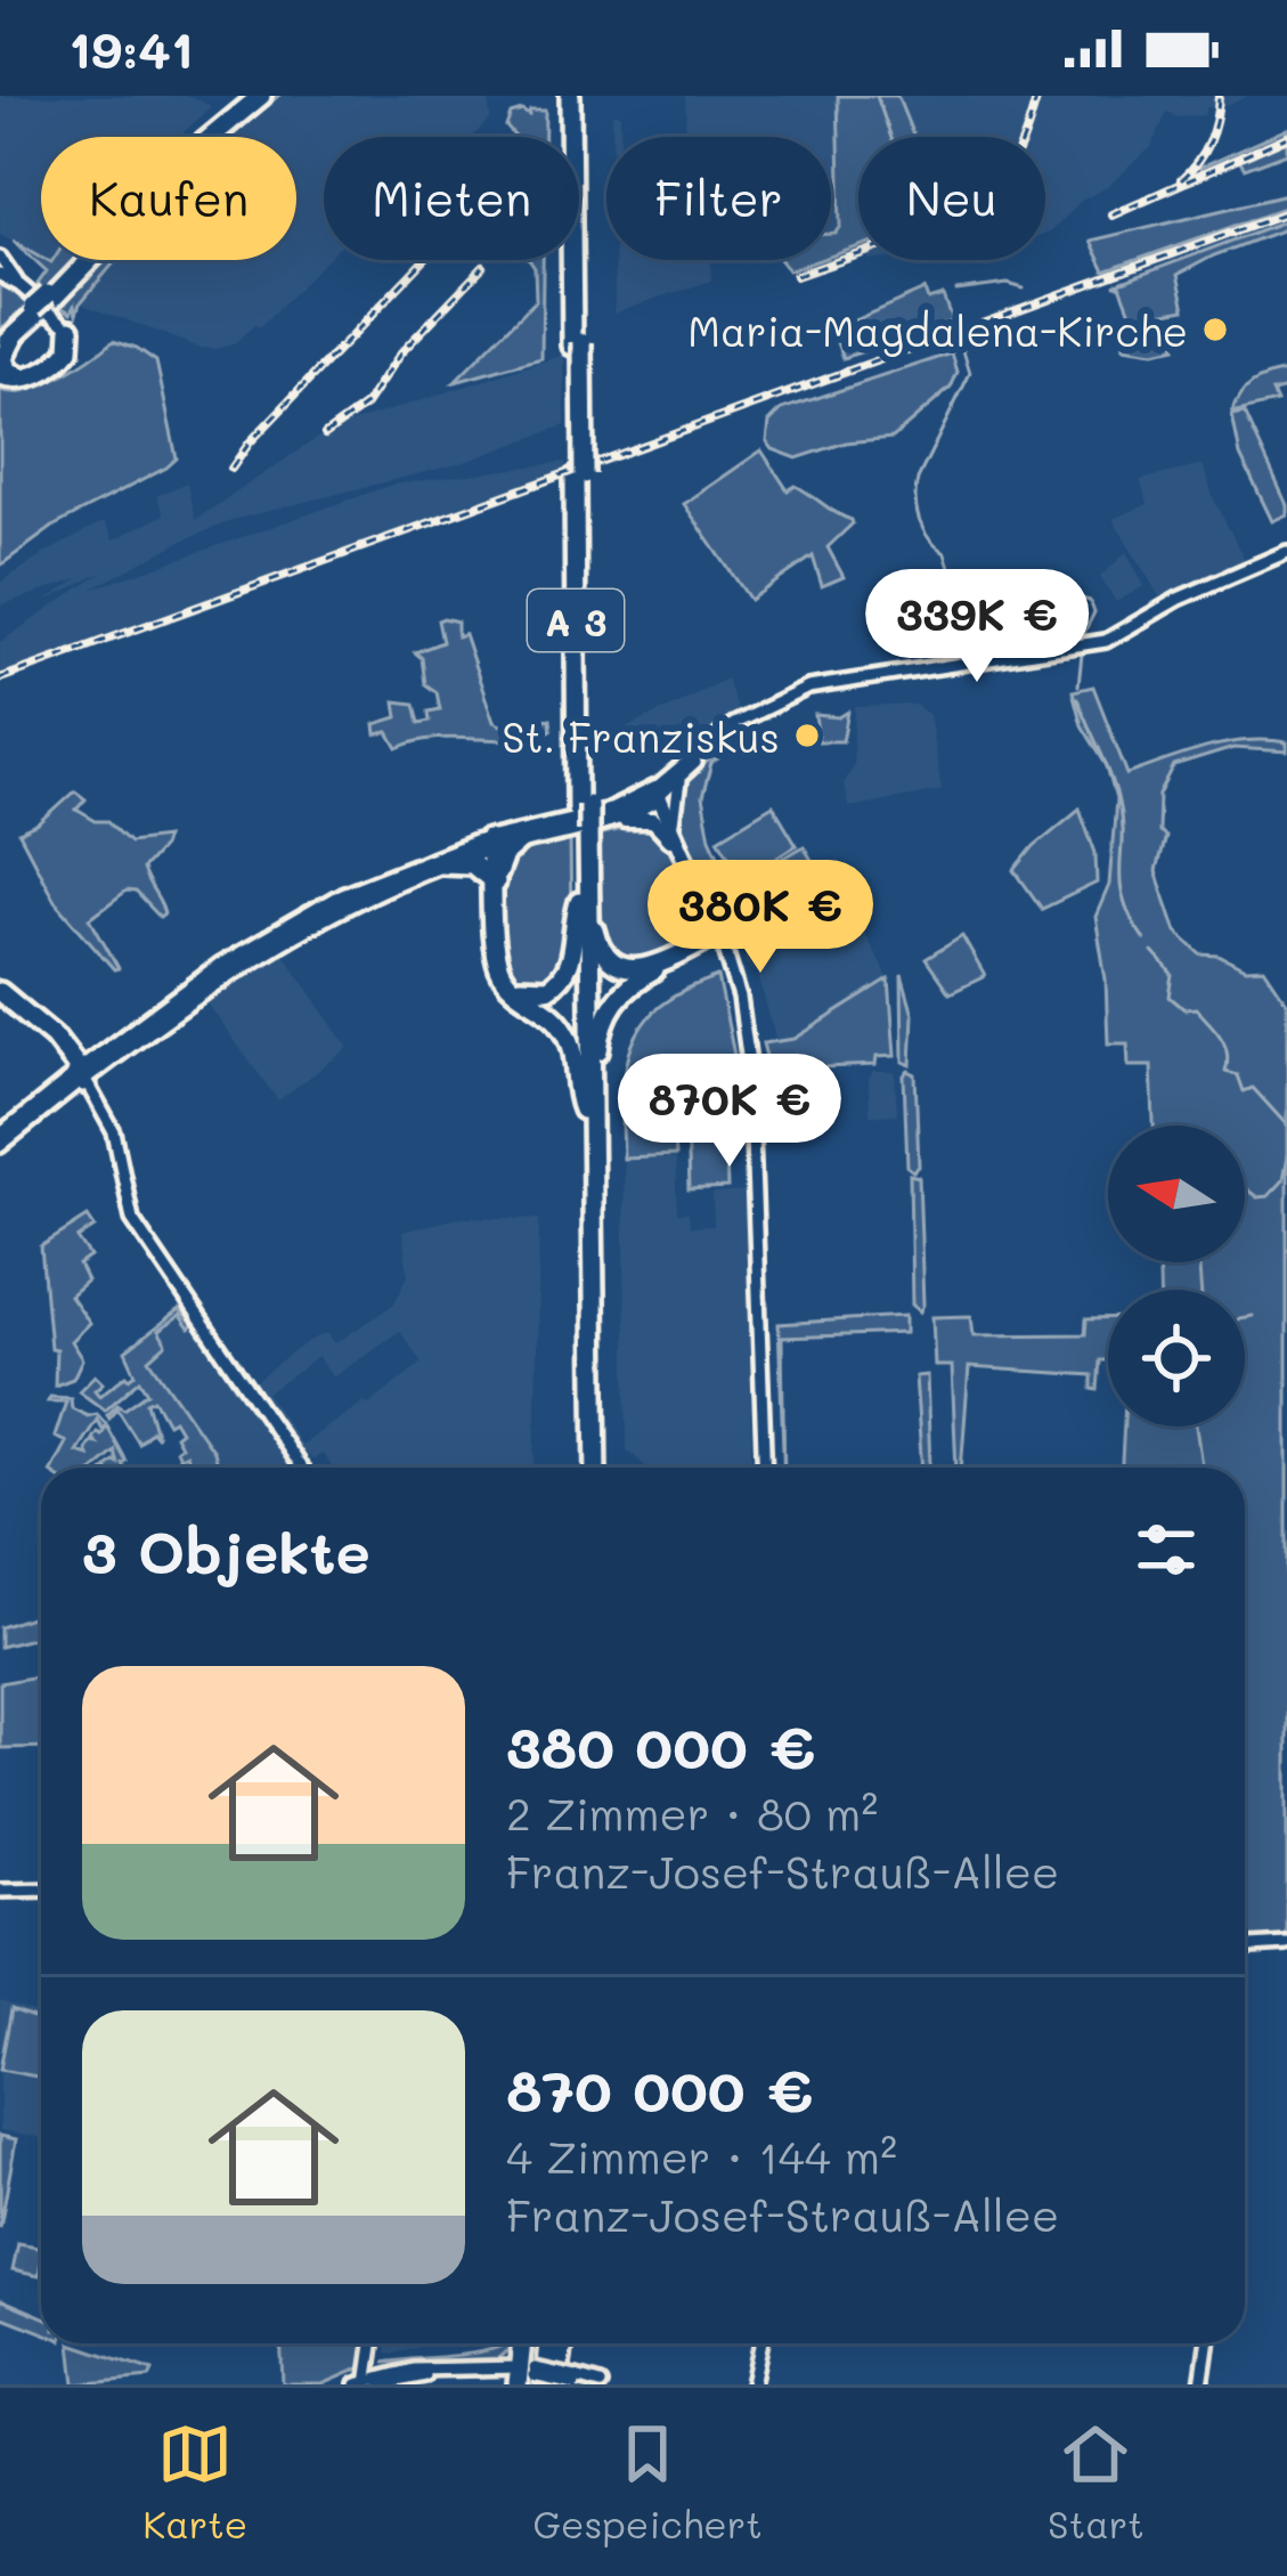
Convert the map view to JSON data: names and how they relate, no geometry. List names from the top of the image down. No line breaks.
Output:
{"streets":{"highway":["A 3"]},"places":["Maria-Magdalena-Kirche","St. Franziskus"],"north":"left","page":{"status":"19:41","chip":["Kaufen","Mieten","Filter","Neu"],"price":["339K €","380K €","870K €"],"heading":"3 Objekte","list":[{"name":"380 000 €","note":"2 Zimmer · 80 m² · Franz-Josef-Strauß-Allee"},{"name":"870 000 €","note":"4 Zimmer · 144 m² · Franz-Josef-Strauß-Allee"}],"tabs":["Karte","Gespeichert","Start"]}}
